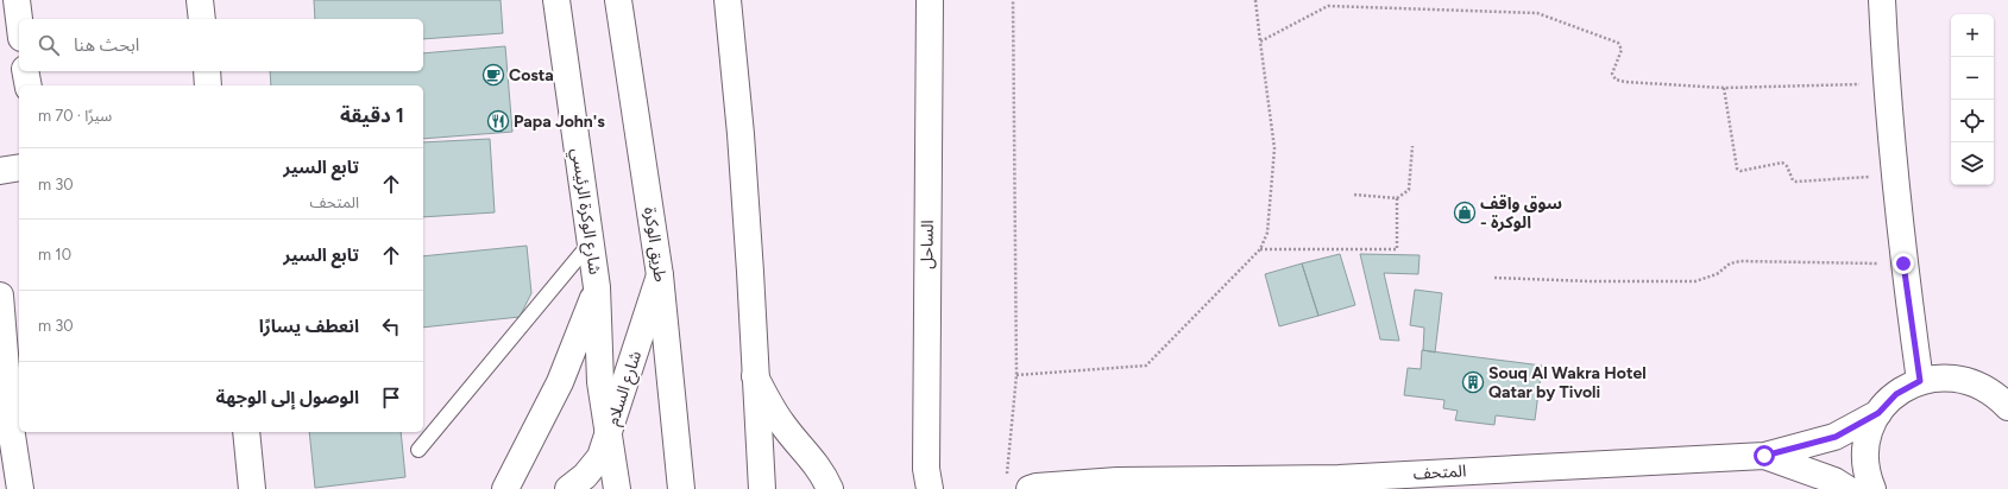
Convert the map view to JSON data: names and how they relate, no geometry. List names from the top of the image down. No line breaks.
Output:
{"streets":{"main road":["شارع الوكرة الرئيسي","طريق الوكرة","الساحل","شارع السلام","المتحف"]},"crossings":[["طريق الوكرة","شارع السلام"]],"places":{"cafe":["Costa"],"restaurant":["Papa John's"],"shop":["سوق واقف - الوكرة"],"building":["Souq Al Wakra Hotel Qatar by Tivoli"]},"page":{"map_buttons":["+","−"],"search":"ابحث هنا","heading":["1 دقيقة","سيرًا · 70 m"],"list":[["تابع السير","المتحف","30 m"],["تابع السير","10 m"],["انعطف يسارًا","30 m"],"الوصول إلى الوجهة"]}}
